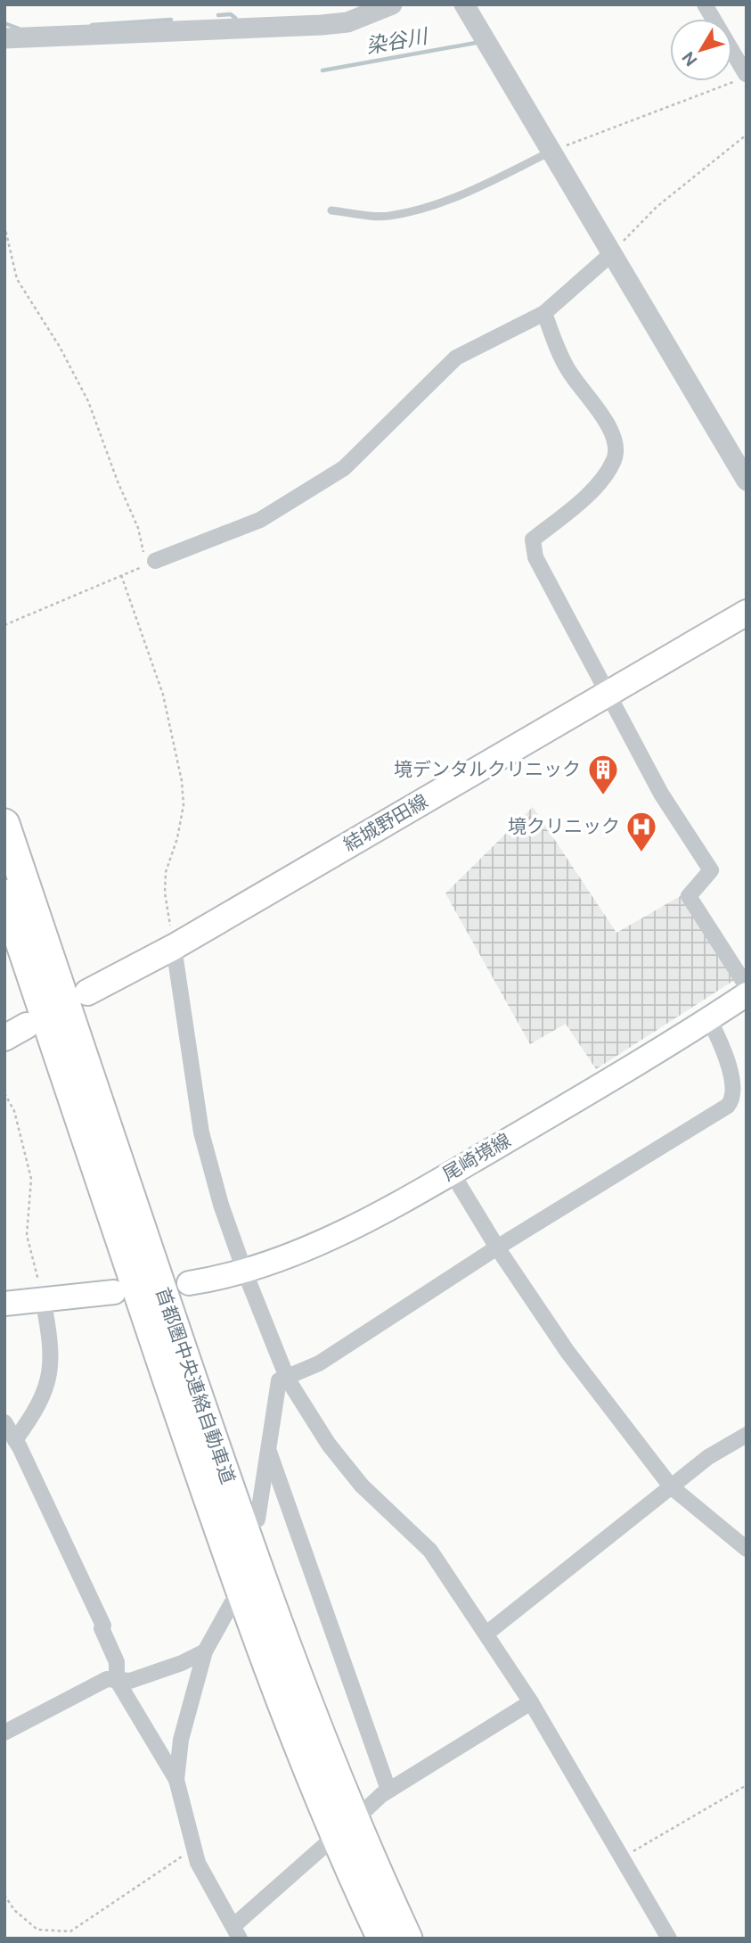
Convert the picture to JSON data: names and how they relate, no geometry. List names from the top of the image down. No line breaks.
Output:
{"streets":{"highway":["首都圏中央連絡自動車道"],"main road":["結城野田線","尾崎境線"]},"water":["染谷川"],"places":{"building":["境デンタルクリニック"],"hospital":["境クリニック"]},"north":"bottom left"}
